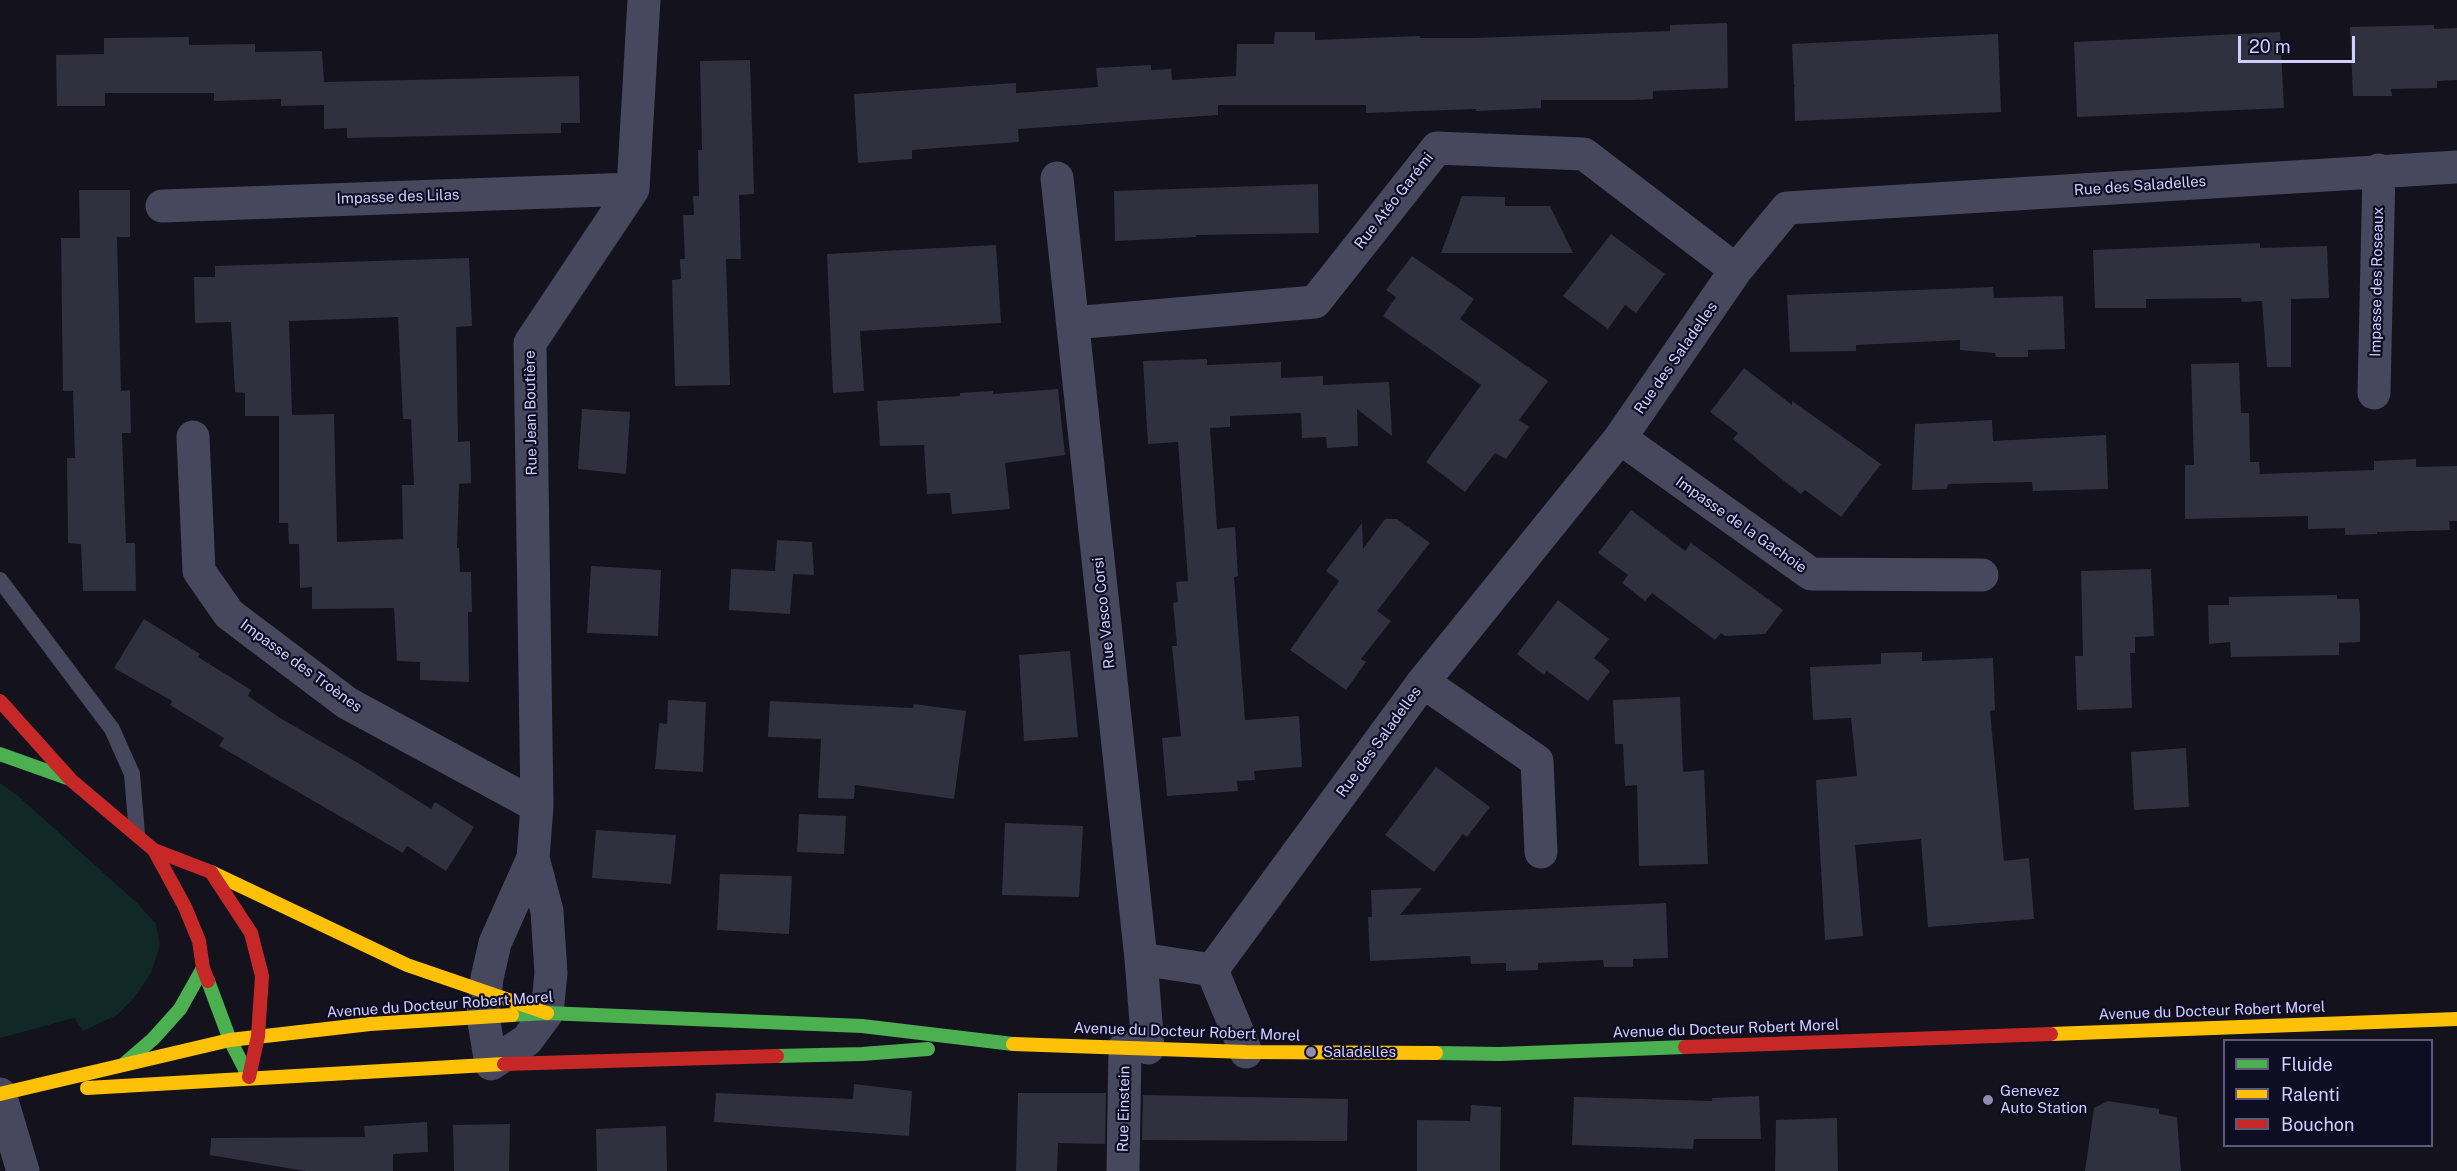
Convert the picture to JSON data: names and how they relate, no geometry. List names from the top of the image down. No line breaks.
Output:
{"streets":{"street":["Rue des Saladelles","Impasse des Lilas","Rue Atéo Garémi","Impasse des Roseaux","Rue Jean Boutière","Impasse de la Gachoie","Rue Vasco Corsi","Impasse des Troènes","Avenue du Docteur Robert Morel","Rue Einstein"]},"crossings":[["Rue des Saladelles","Rue Atéo Garémi"],["Rue des Saladelles","Impasse des Roseaux"],["Rue des Saladelles","Impasse de la Gachoie"],["Impasse des Lilas","Rue Jean Boutière"],["Rue Atéo Garémi","Rue Vasco Corsi"],["Rue Jean Boutière","Impasse des Troènes"],["Rue Jean Boutière","Avenue du Docteur Robert Morel"],["Rue Vasco Corsi","Avenue du Docteur Robert Morel"],["Rue Vasco Corsi","Rue Einstein"],["Avenue du Docteur Robert Morel","Rue Einstein"]],"places":["Saladelles","Genevez Auto Station"],"legend":["Fluide","Ralenti","Bouchon"],"scale_bar":"20 m"}
